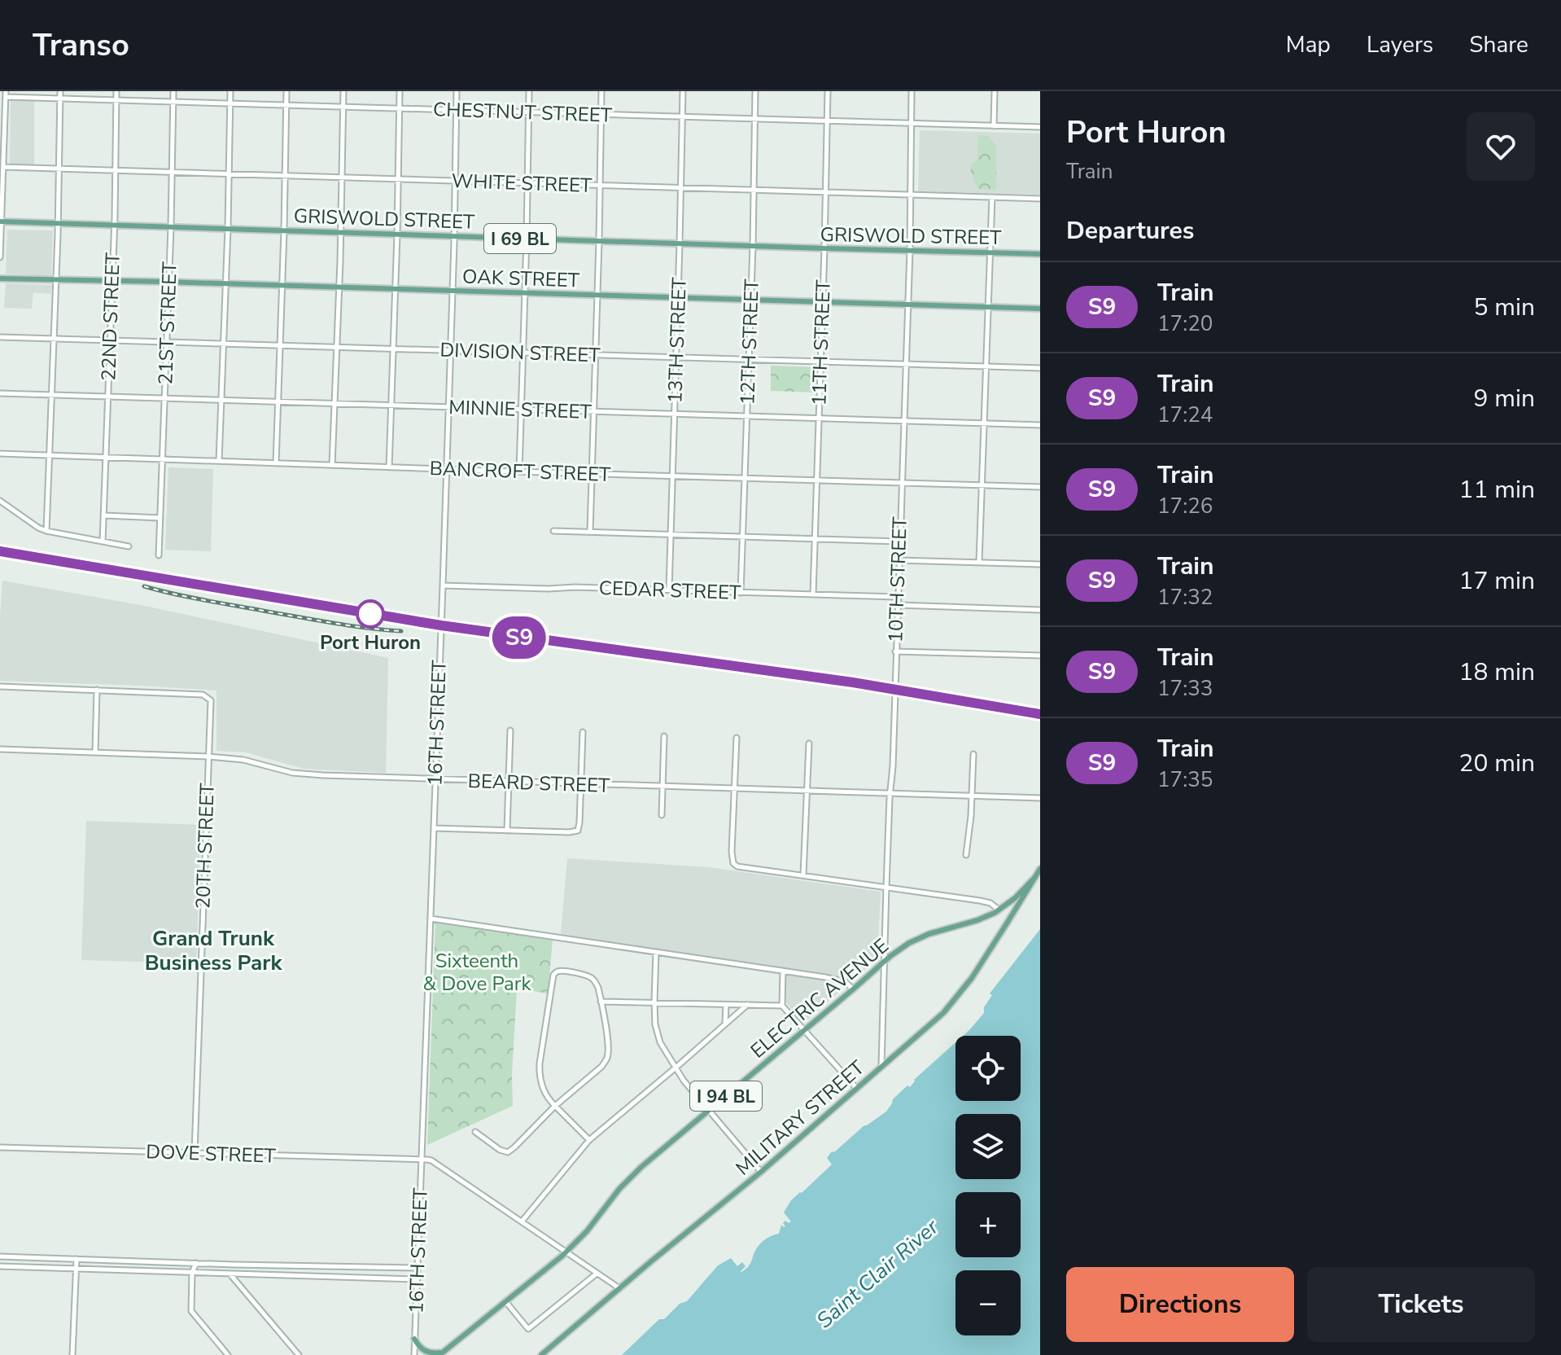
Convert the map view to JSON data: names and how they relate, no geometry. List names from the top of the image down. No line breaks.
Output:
{"streets":{"main road":["GRISWOLD STREET","I 69 BL","OAK STREET","ELECTRIC AVENUE","I 94 BL","MILITARY STREET"],"street":["CHESTNUT STREET","WHITE STREET","22ND STREET","21ST STREET","13TH STREET","12TH STREET","11TH STREET","DIVISION STREET","MINNIE STREET","BANCROFT STREET","10TH STREET","CEDAR STREET","16TH STREET","BEARD STREET","20TH STREET","DOVE STREET"]},"crossings":[["CHESTNUT STREET","22ND STREET"],["CHESTNUT STREET","21ST STREET"],["CHESTNUT STREET","13TH STREET"],["CHESTNUT STREET","12TH STREET"],["CHESTNUT STREET","11TH STREET"],["CHESTNUT STREET","10TH STREET"],["CHESTNUT STREET","16TH STREET"],["WHITE STREET","22ND STREET"],["WHITE STREET","21ST STREET"],["WHITE STREET","13TH STREET"],["WHITE STREET","12TH STREET"],["WHITE STREET","11TH STREET"],["WHITE STREET","10TH STREET"],["WHITE STREET","16TH STREET"],["GRISWOLD STREET","22ND STREET"],["GRISWOLD STREET","21ST STREET"],["GRISWOLD STREET","13TH STREET"],["GRISWOLD STREET","12TH STREET"],["GRISWOLD STREET","11TH STREET"],["GRISWOLD STREET","10TH STREET"],["GRISWOLD STREET","16TH STREET"],["OAK STREET","22ND STREET"],["OAK STREET","21ST STREET"],["OAK STREET","13TH STREET"],["OAK STREET","12TH STREET"],["OAK STREET","11TH STREET"],["OAK STREET","10TH STREET"],["OAK STREET","16TH STREET"],["22ND STREET","DIVISION STREET"],["22ND STREET","MINNIE STREET"],["22ND STREET","BANCROFT STREET"],["21ST STREET","DIVISION STREET"],["21ST STREET","MINNIE STREET"],["21ST STREET","BANCROFT STREET"],["13TH STREET","DIVISION STREET"],["13TH STREET","MINNIE STREET"],["13TH STREET","BANCROFT STREET"],["13TH STREET","CEDAR STREET"],["12TH STREET","DIVISION STREET"],["12TH STREET","MINNIE STREET"],["12TH STREET","BANCROFT STREET"],["12TH STREET","CEDAR STREET"],["11TH STREET","DIVISION STREET"],["11TH STREET","MINNIE STREET"],["11TH STREET","BANCROFT STREET"],["11TH STREET","CEDAR STREET"],["DIVISION STREET","10TH STREET"],["DIVISION STREET","16TH STREET"],["MINNIE STREET","10TH STREET"],["MINNIE STREET","16TH STREET"],["BANCROFT STREET","10TH STREET"],["BANCROFT STREET","16TH STREET"],["10TH STREET","CEDAR STREET"],["10TH STREET","BEARD STREET"],["10TH STREET","ELECTRIC AVENUE"],["10TH STREET","MILITARY STREET"],["CEDAR STREET","16TH STREET"],["16TH STREET","BEARD STREET"],["16TH STREET","DOVE STREET"],["BEARD STREET","20TH STREET"],["20TH STREET","DOVE STREET"],["ELECTRIC AVENUE","MILITARY STREET"]],"districts":["Grand Trunk Business Park"],"water":["Saint Clair River"],"parks":["Sixteenth & Dove Park"],"places":["Port Huron"],"page":{"header":"Transo","nav":["Map","Layers","Share"],"on_map":"S9","heading":[["Port Huron","Train"],"Departures"],"list":[{"mark":"S9","name":"Train","note":"17:20","value":"5 min"},{"mark":"S9","name":"Train","note":"17:24","value":"9 min"},{"mark":"S9","name":"Train","note":"17:26","value":"11 min"},{"mark":"S9","name":"Train","note":"17:32","value":"17 min"},{"mark":"S9","name":"Train","note":"17:33","value":"18 min"},{"mark":"S9","name":"Train","note":"17:35","value":"20 min"}],"map_buttons":["+","−"],"buttons":["Directions","Tickets"]}}
